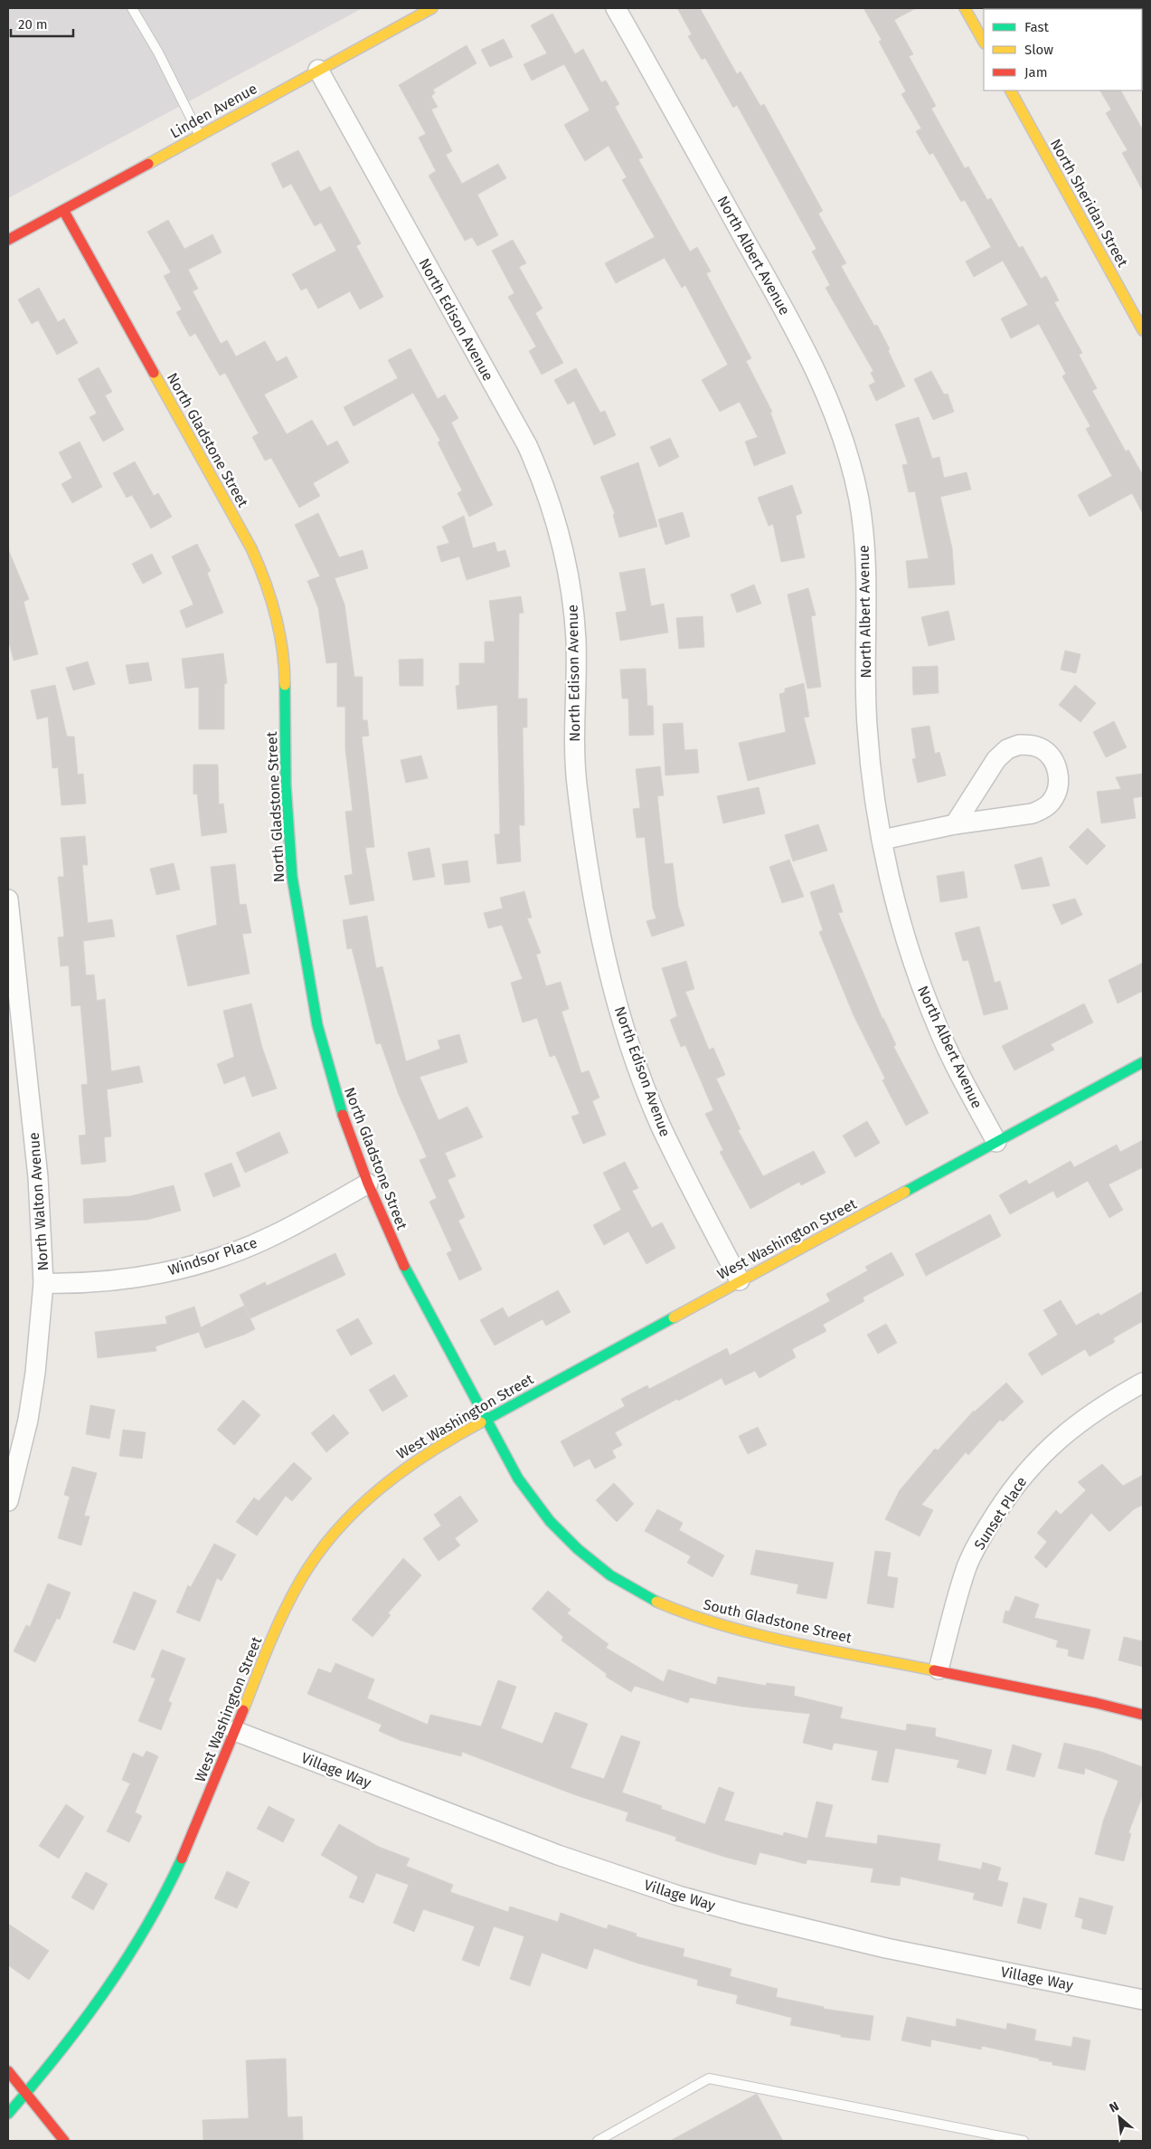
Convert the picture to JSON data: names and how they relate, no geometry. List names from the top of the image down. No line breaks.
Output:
{"streets":{"street":["Linden Avenue","North Sheridan Street","North Albert Avenue","North Edison Avenue","North Gladstone Street","North Walton Avenue","West Washington Street","Windsor Place","Sunset Place","South Gladstone Street","Village Way"]},"crossings":[["Linden Avenue","North Edison Avenue"],["Linden Avenue","North Gladstone Street"],["North Albert Avenue","West Washington Street"],["North Edison Avenue","West Washington Street"],["North Gladstone Street","West Washington Street"],["North Gladstone Street","Windsor Place"],["North Gladstone Street","South Gladstone Street"],["North Walton Avenue","Windsor Place"],["West Washington Street","South Gladstone Street"],["West Washington Street","Village Way"],["Sunset Place","South Gladstone Street"]],"legend":["Fast","Slow","Jam"],"scale_bar":"20 m","north":"top left"}
